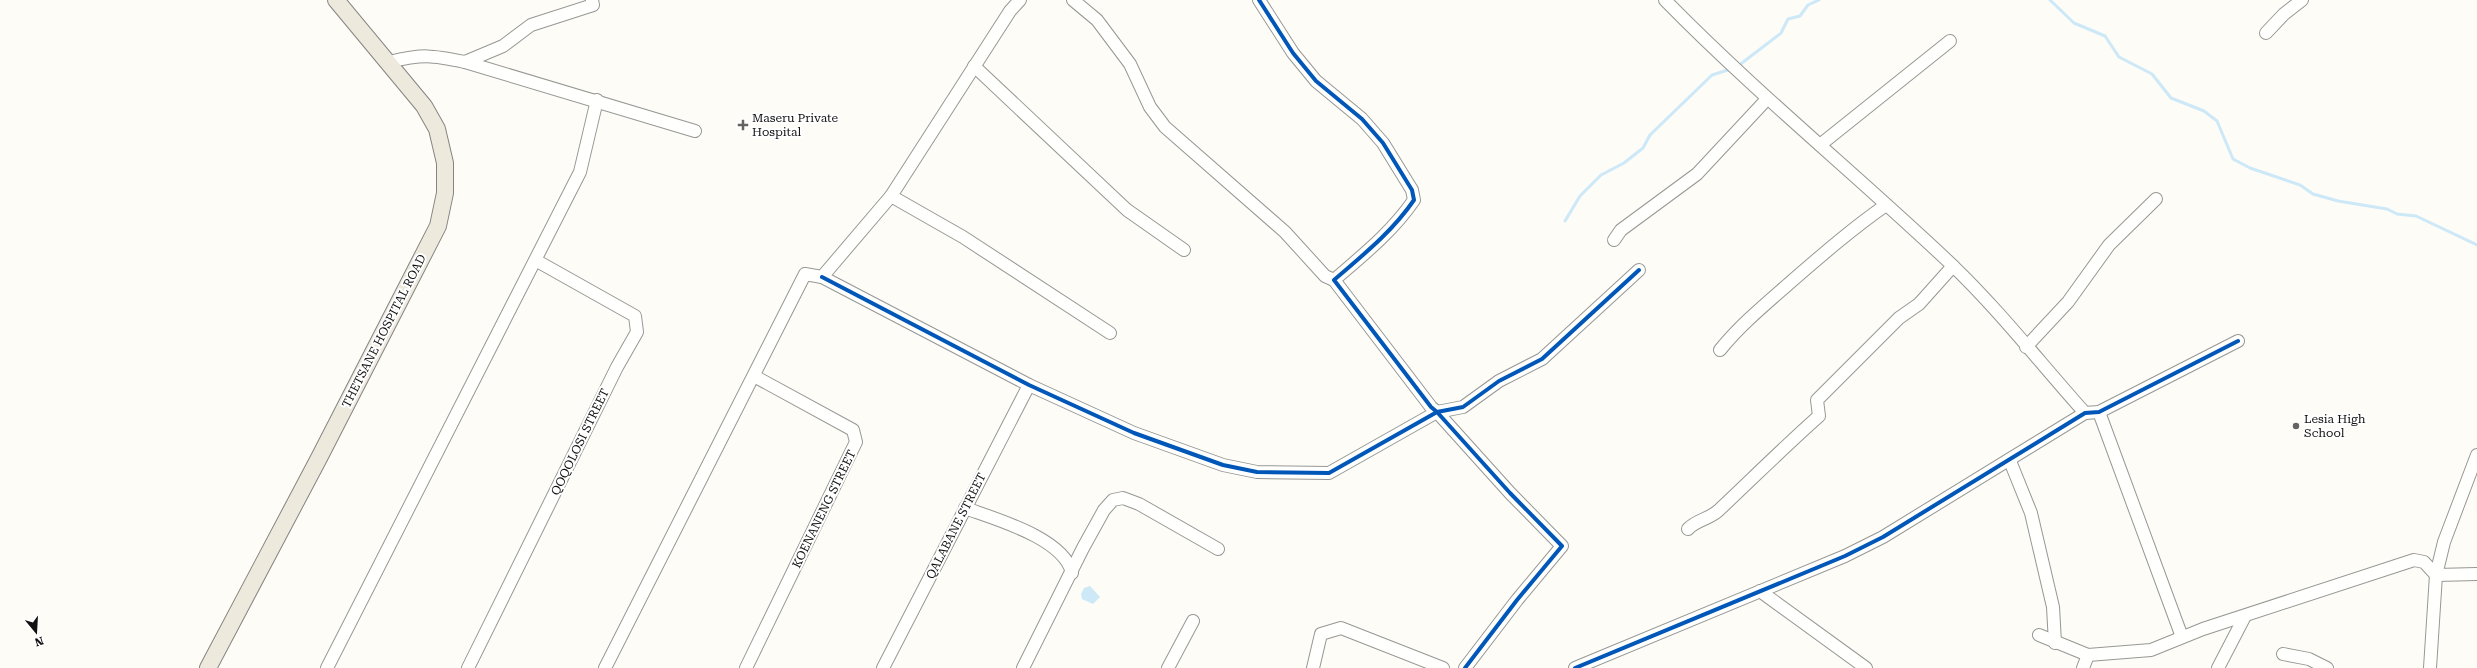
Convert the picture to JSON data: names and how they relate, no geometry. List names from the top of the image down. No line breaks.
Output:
{"streets":{"main road":["THETSANE HOSPITAL ROAD"],"street":["QOQOLOSI STREET","KOENANENG STREET","QALABANE STREET"]},"places":{"health":["Maseru Private Hospital"],"other":["Lesia High School"]},"north":"bottom"}
